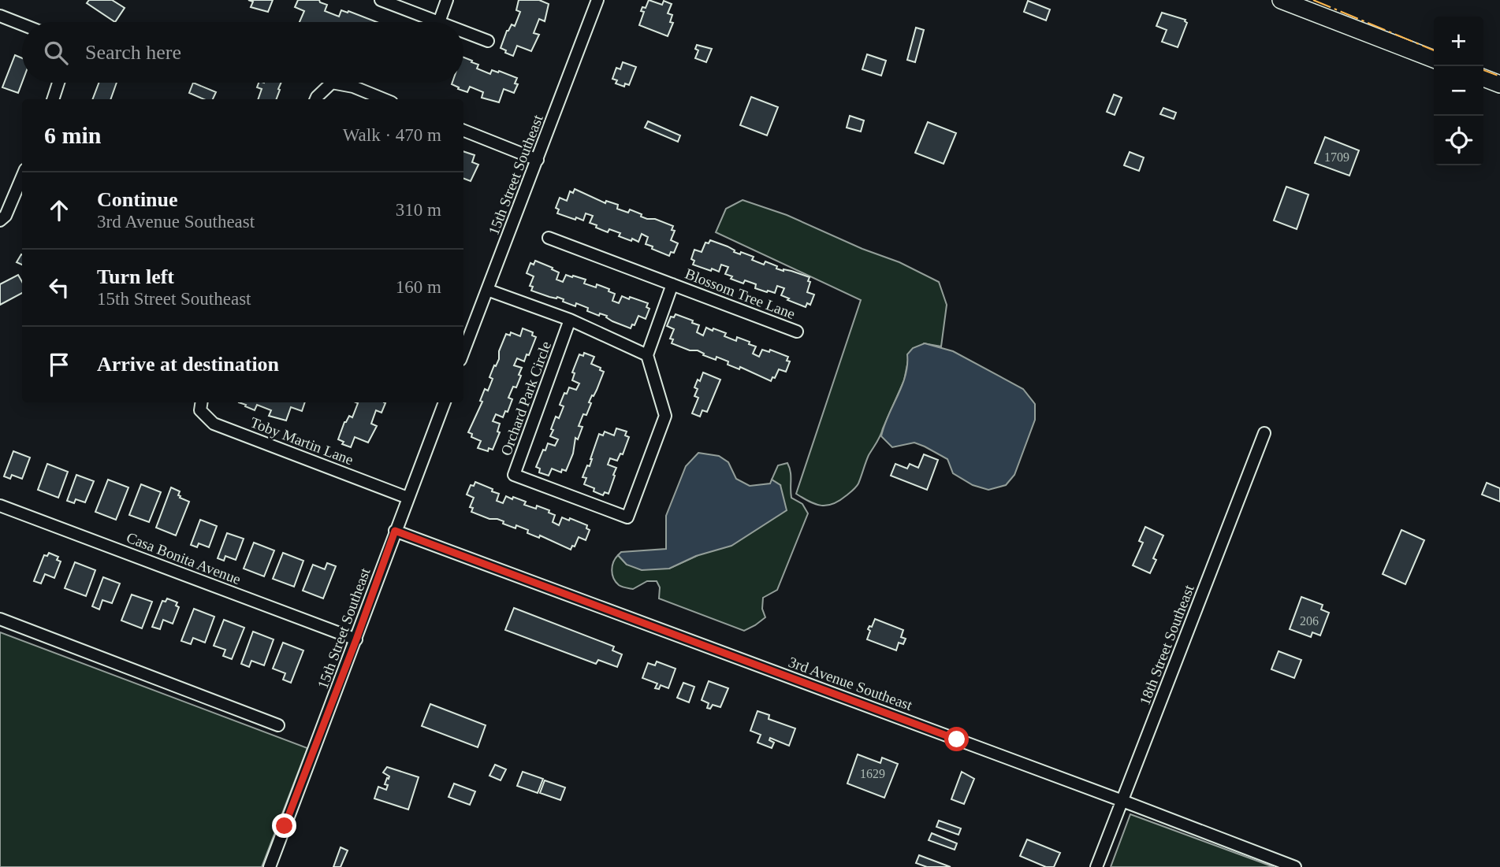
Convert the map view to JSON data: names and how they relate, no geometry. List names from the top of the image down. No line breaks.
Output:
{"streets":{"street":["15th Street Southeast","Blossom Tree Lane","Orchard Park Circle","Toby Martin Lane","Casa Bonita Avenue","18th Street Southeast","3rd Avenue Southeast"]},"crossings":[["15th Street Southeast","Toby Martin Lane"],["15th Street Southeast","Casa Bonita Avenue"],["15th Street Southeast","3rd Avenue Southeast"],["Blossom Tree Lane","Orchard Park Circle"],["18th Street Southeast","3rd Avenue Southeast"]],"house_numbers":["1709","206","1629"],"page":{"map_buttons":["+","−"],"search":"Search here","heading":["6 min","Walk · 470 m"],"list":[["Continue","3rd Avenue Southeast","310 m"],["Turn left","15th Street Southeast","160 m"],"Arrive at destination"]}}
